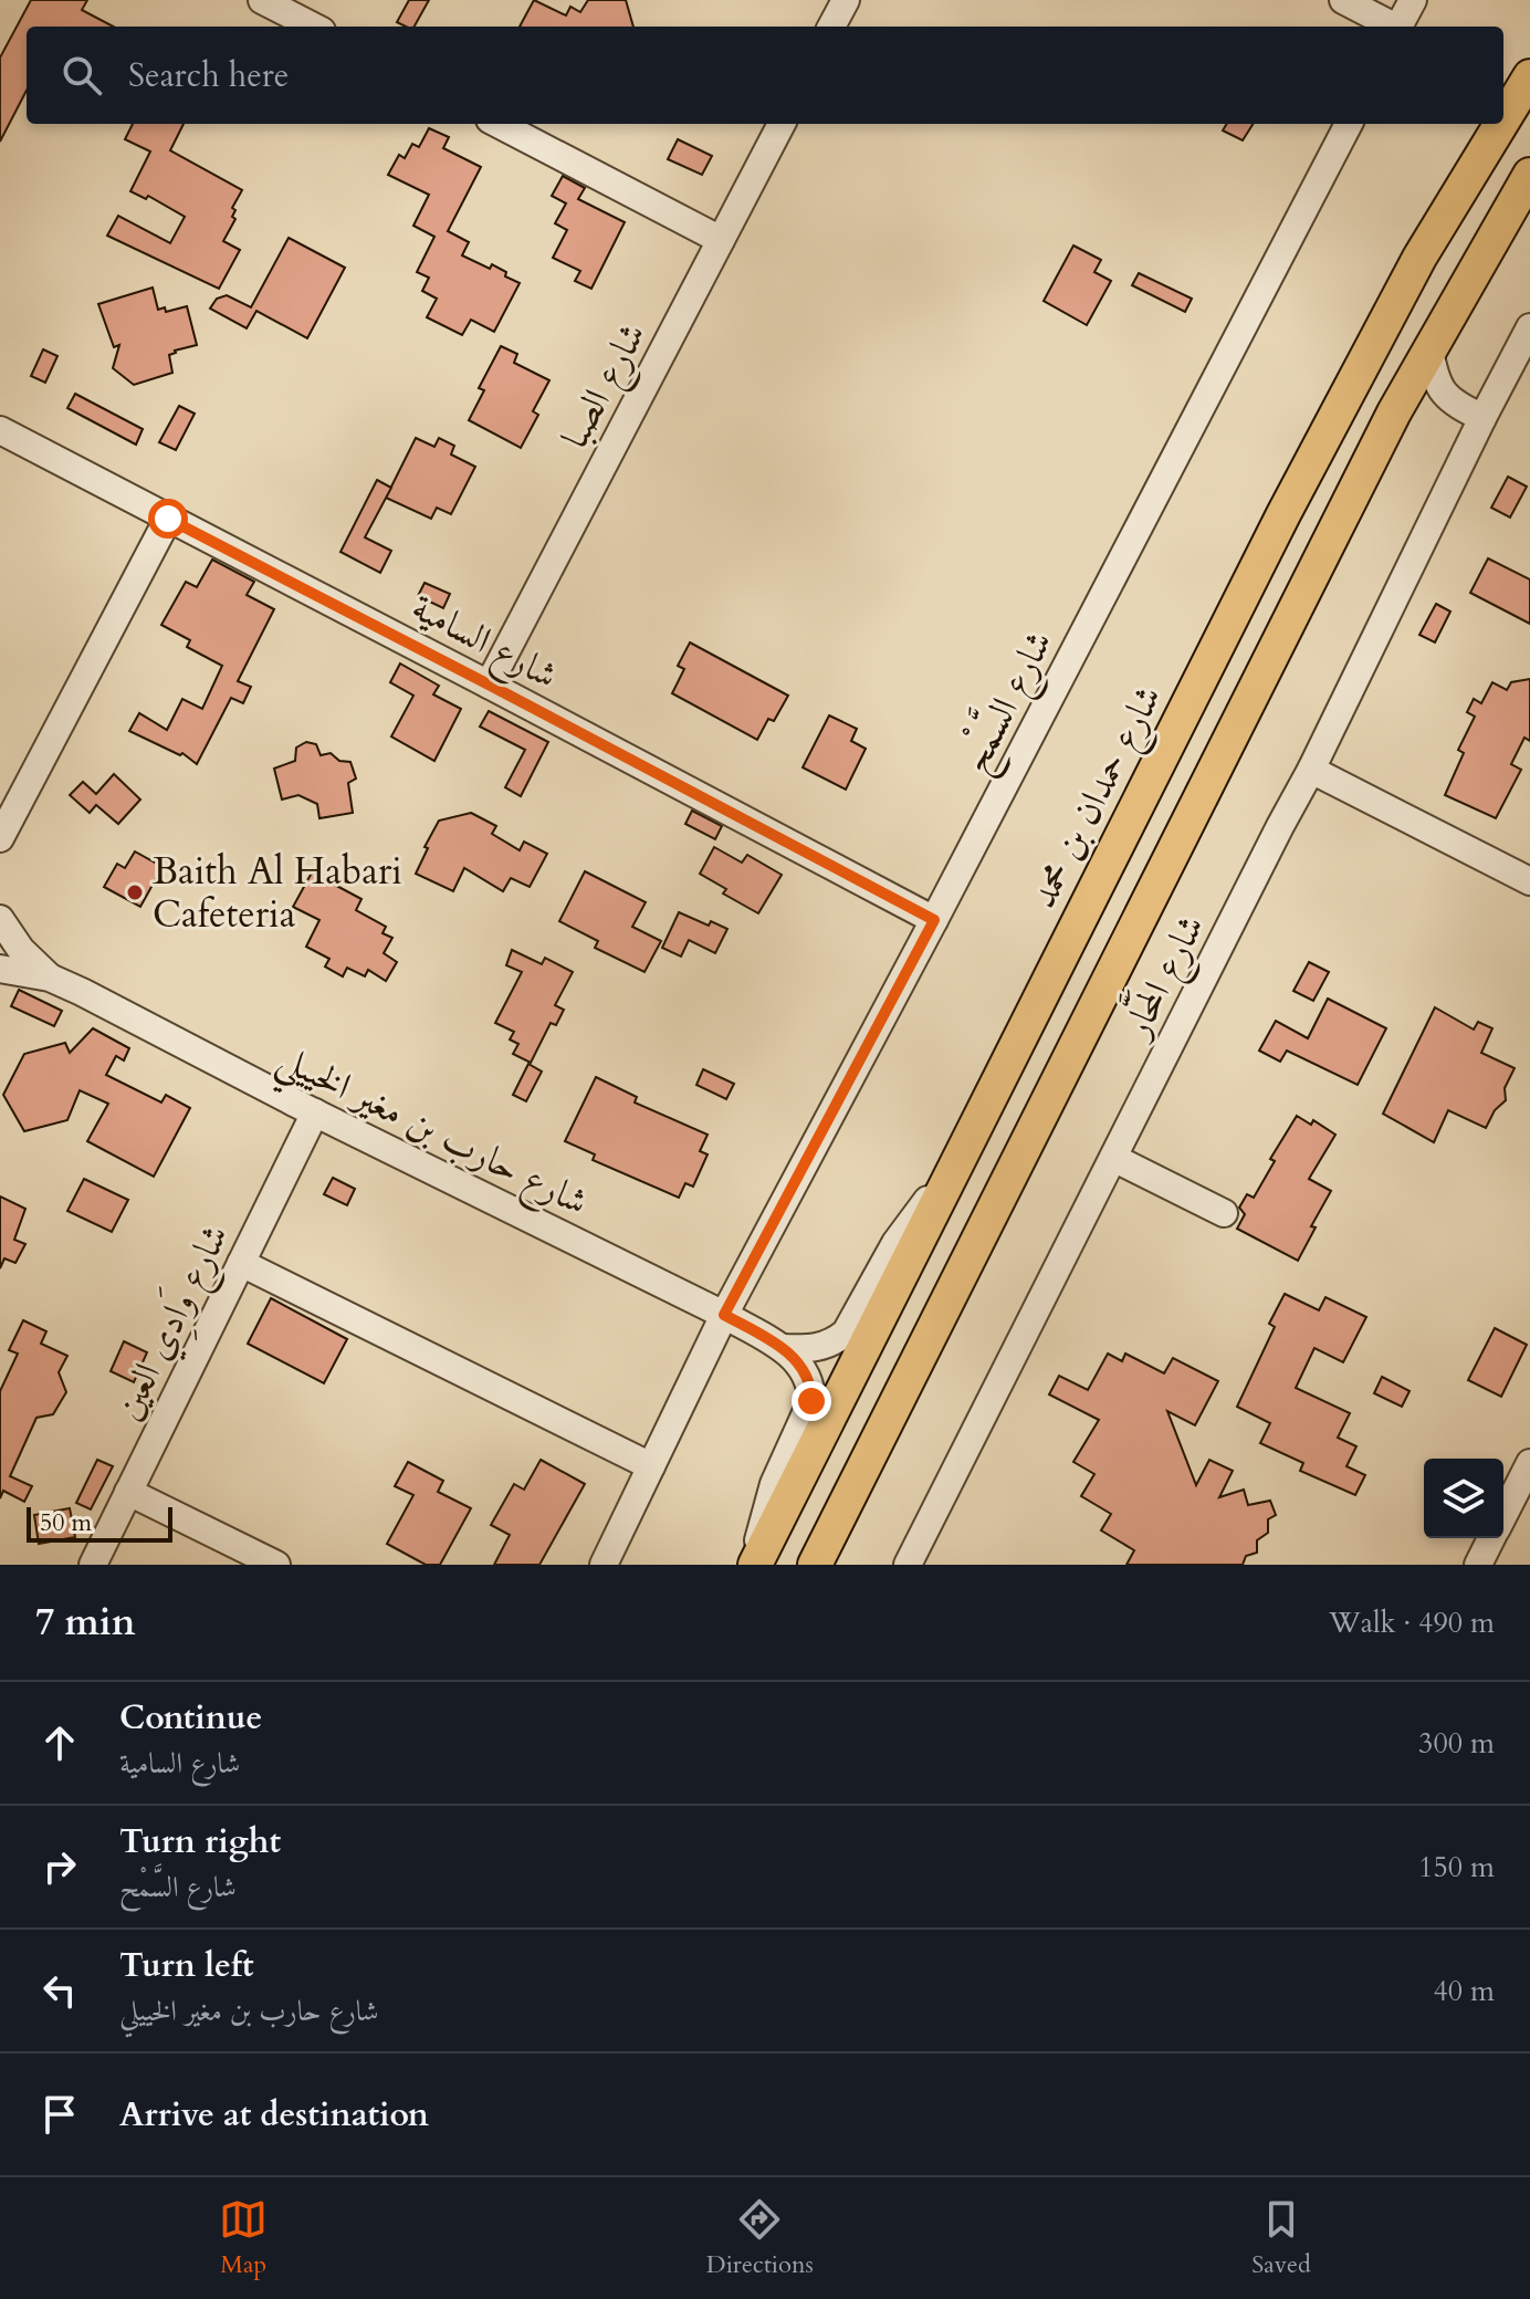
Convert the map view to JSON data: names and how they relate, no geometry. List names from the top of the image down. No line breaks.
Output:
{"streets":{"main road":["شارع حمدان بن محمد"],"street":["شارع الصبا","شارع السامية","شارع السَّمْح","شارع المَحَّار","شارع حارب بن مغير الخييلي","شارع وَادِي العين"]},"crossings":[["شارع الصبا","شارع السامية"],["شارع السامية","شارع السَّمْح"],["شارع السَّمْح","شارع حارب بن مغير الخييلي"],["شارع حمدان بن محمد","شارع حارب بن مغير الخييلي"],["شارع حارب بن مغير الخييلي","شارع وَادِي العين"]],"places":["Baith Al Habari Cafeteria"],"scale_bar":"50 m","page":{"search":"Search here","scale":"50 m","heading":["7 min","Walk · 490 m"],"list":[["Continue","شارع السامية","300 m"],["Turn right","شارع السَّمْح","150 m"],["Turn left","شارع حارب بن مغير الخييلي","40 m"],"Arrive at destination"],"nav":["Map","Directions","Saved"]}}
